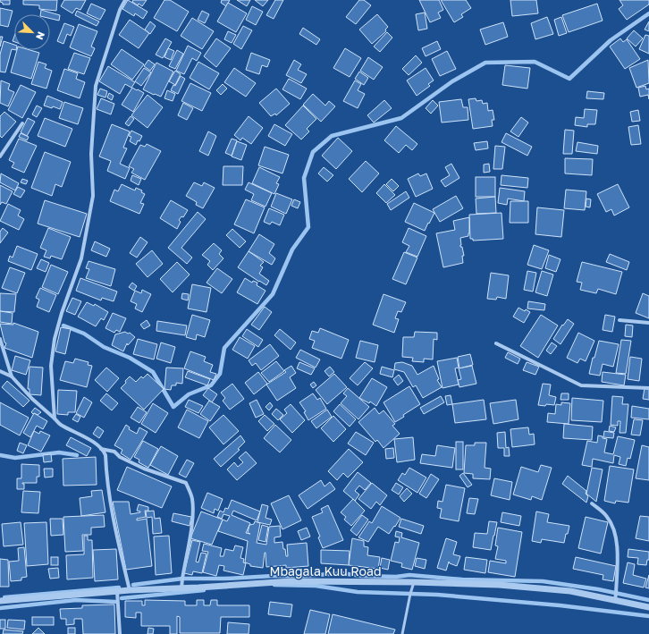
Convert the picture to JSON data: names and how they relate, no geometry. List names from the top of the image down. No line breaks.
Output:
{"streets":{"street":["Mbagala Kuu Road"]},"north":"bottom right"}
